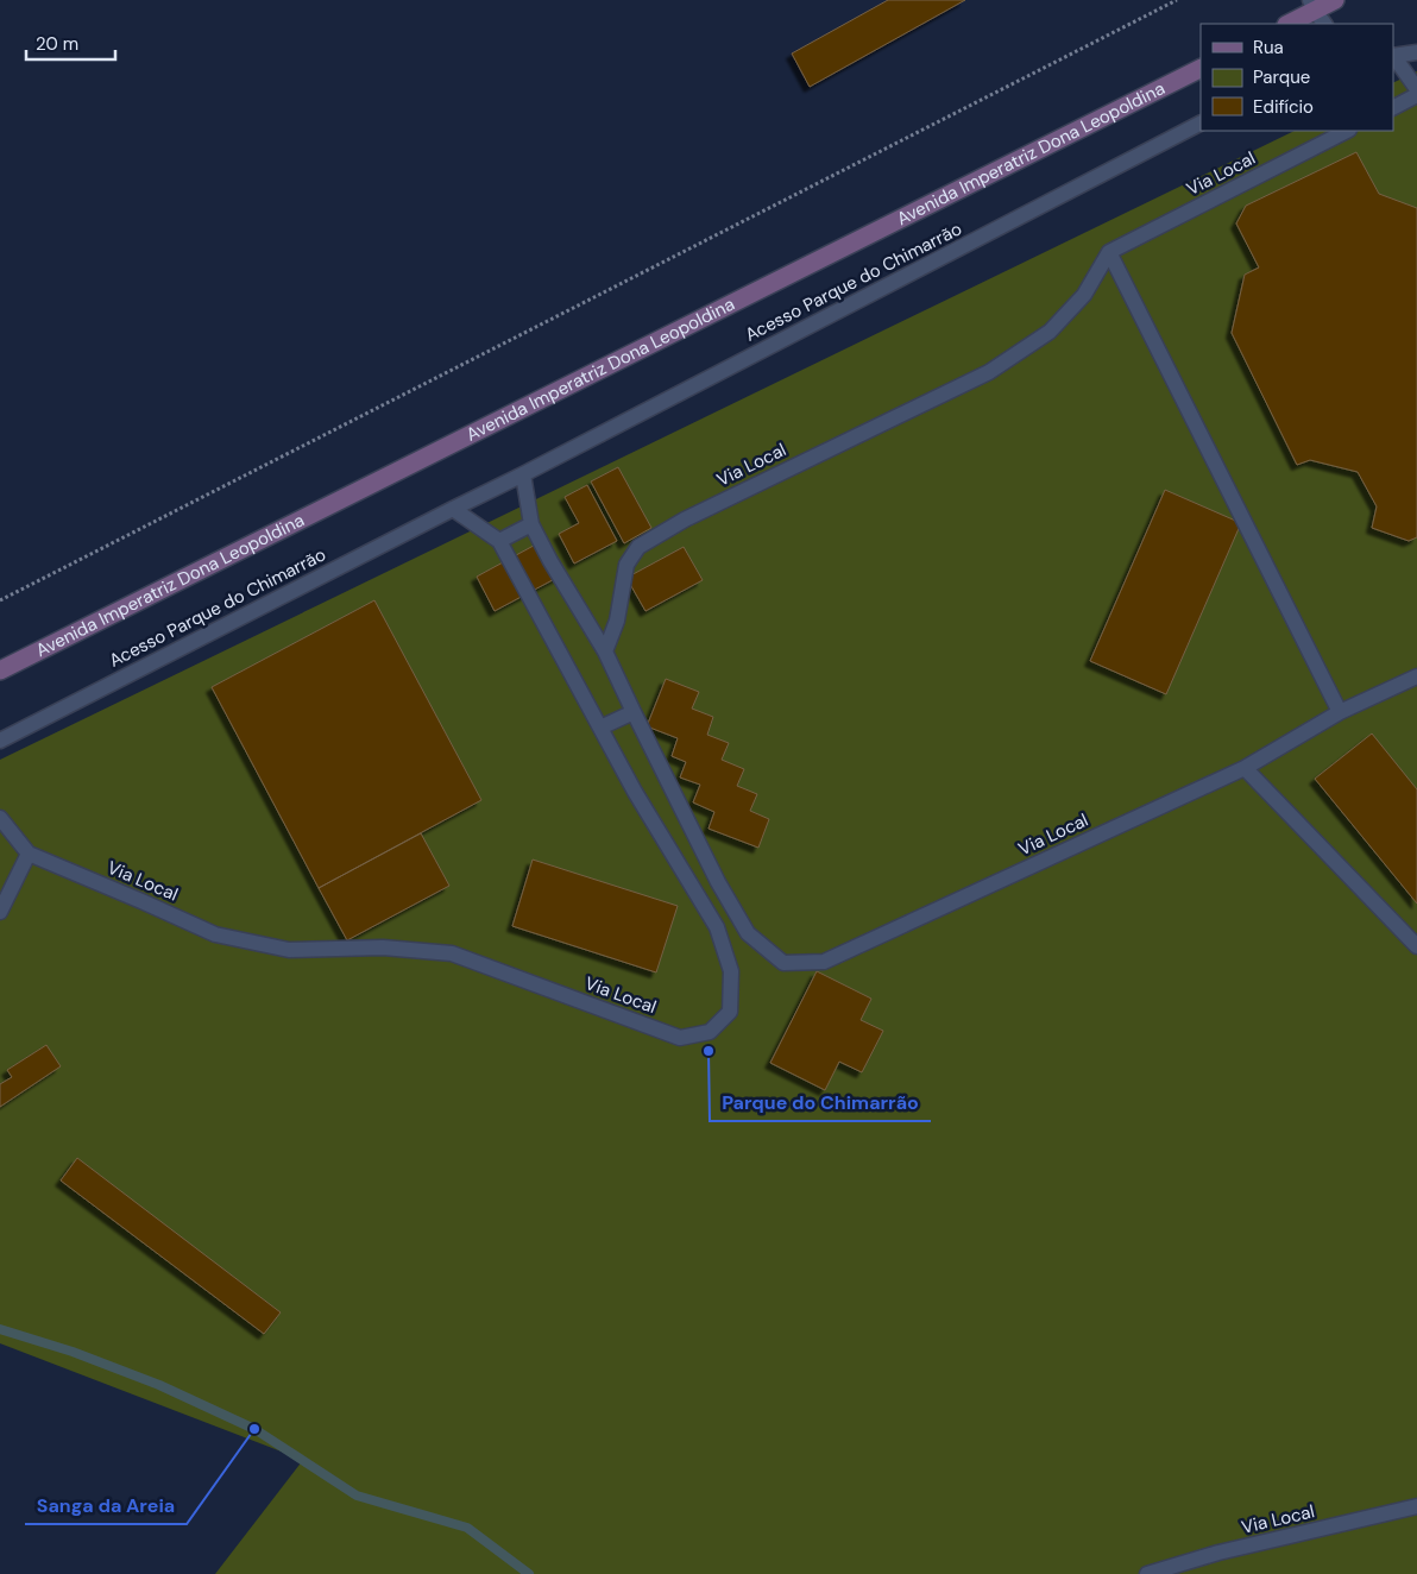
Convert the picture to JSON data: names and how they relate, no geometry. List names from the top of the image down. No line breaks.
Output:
{"streets":{"main road":["Avenida Imperatriz Dona Leopoldina"],"lane":["Via Local","Acesso Parque do Chimarrão"]},"places":["Parque do Chimarrão","Sanga da Areia"],"legend":["Rua","Parque","Edifício"],"scale_bar":"20 m"}
